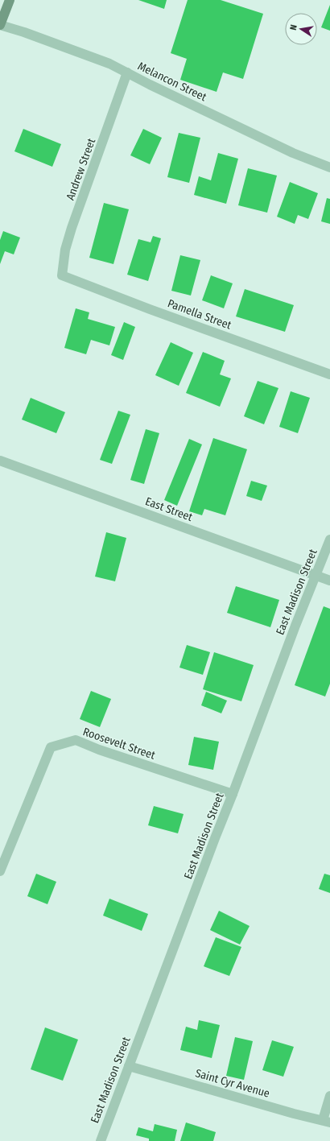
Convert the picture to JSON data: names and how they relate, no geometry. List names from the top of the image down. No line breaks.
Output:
{"streets":{"street":["Melancon Street","Andrew Street","Pamella Street","East Street","East Madison Street","Roosevelt Street","Saint Cyr Avenue"]},"crossings":[["Melancon Street","Andrew Street"],["Andrew Street","Pamella Street"],["East Street","East Madison Street"],["East Madison Street","Roosevelt Street"],["East Madison Street","Saint Cyr Avenue"]],"north":"left"}
